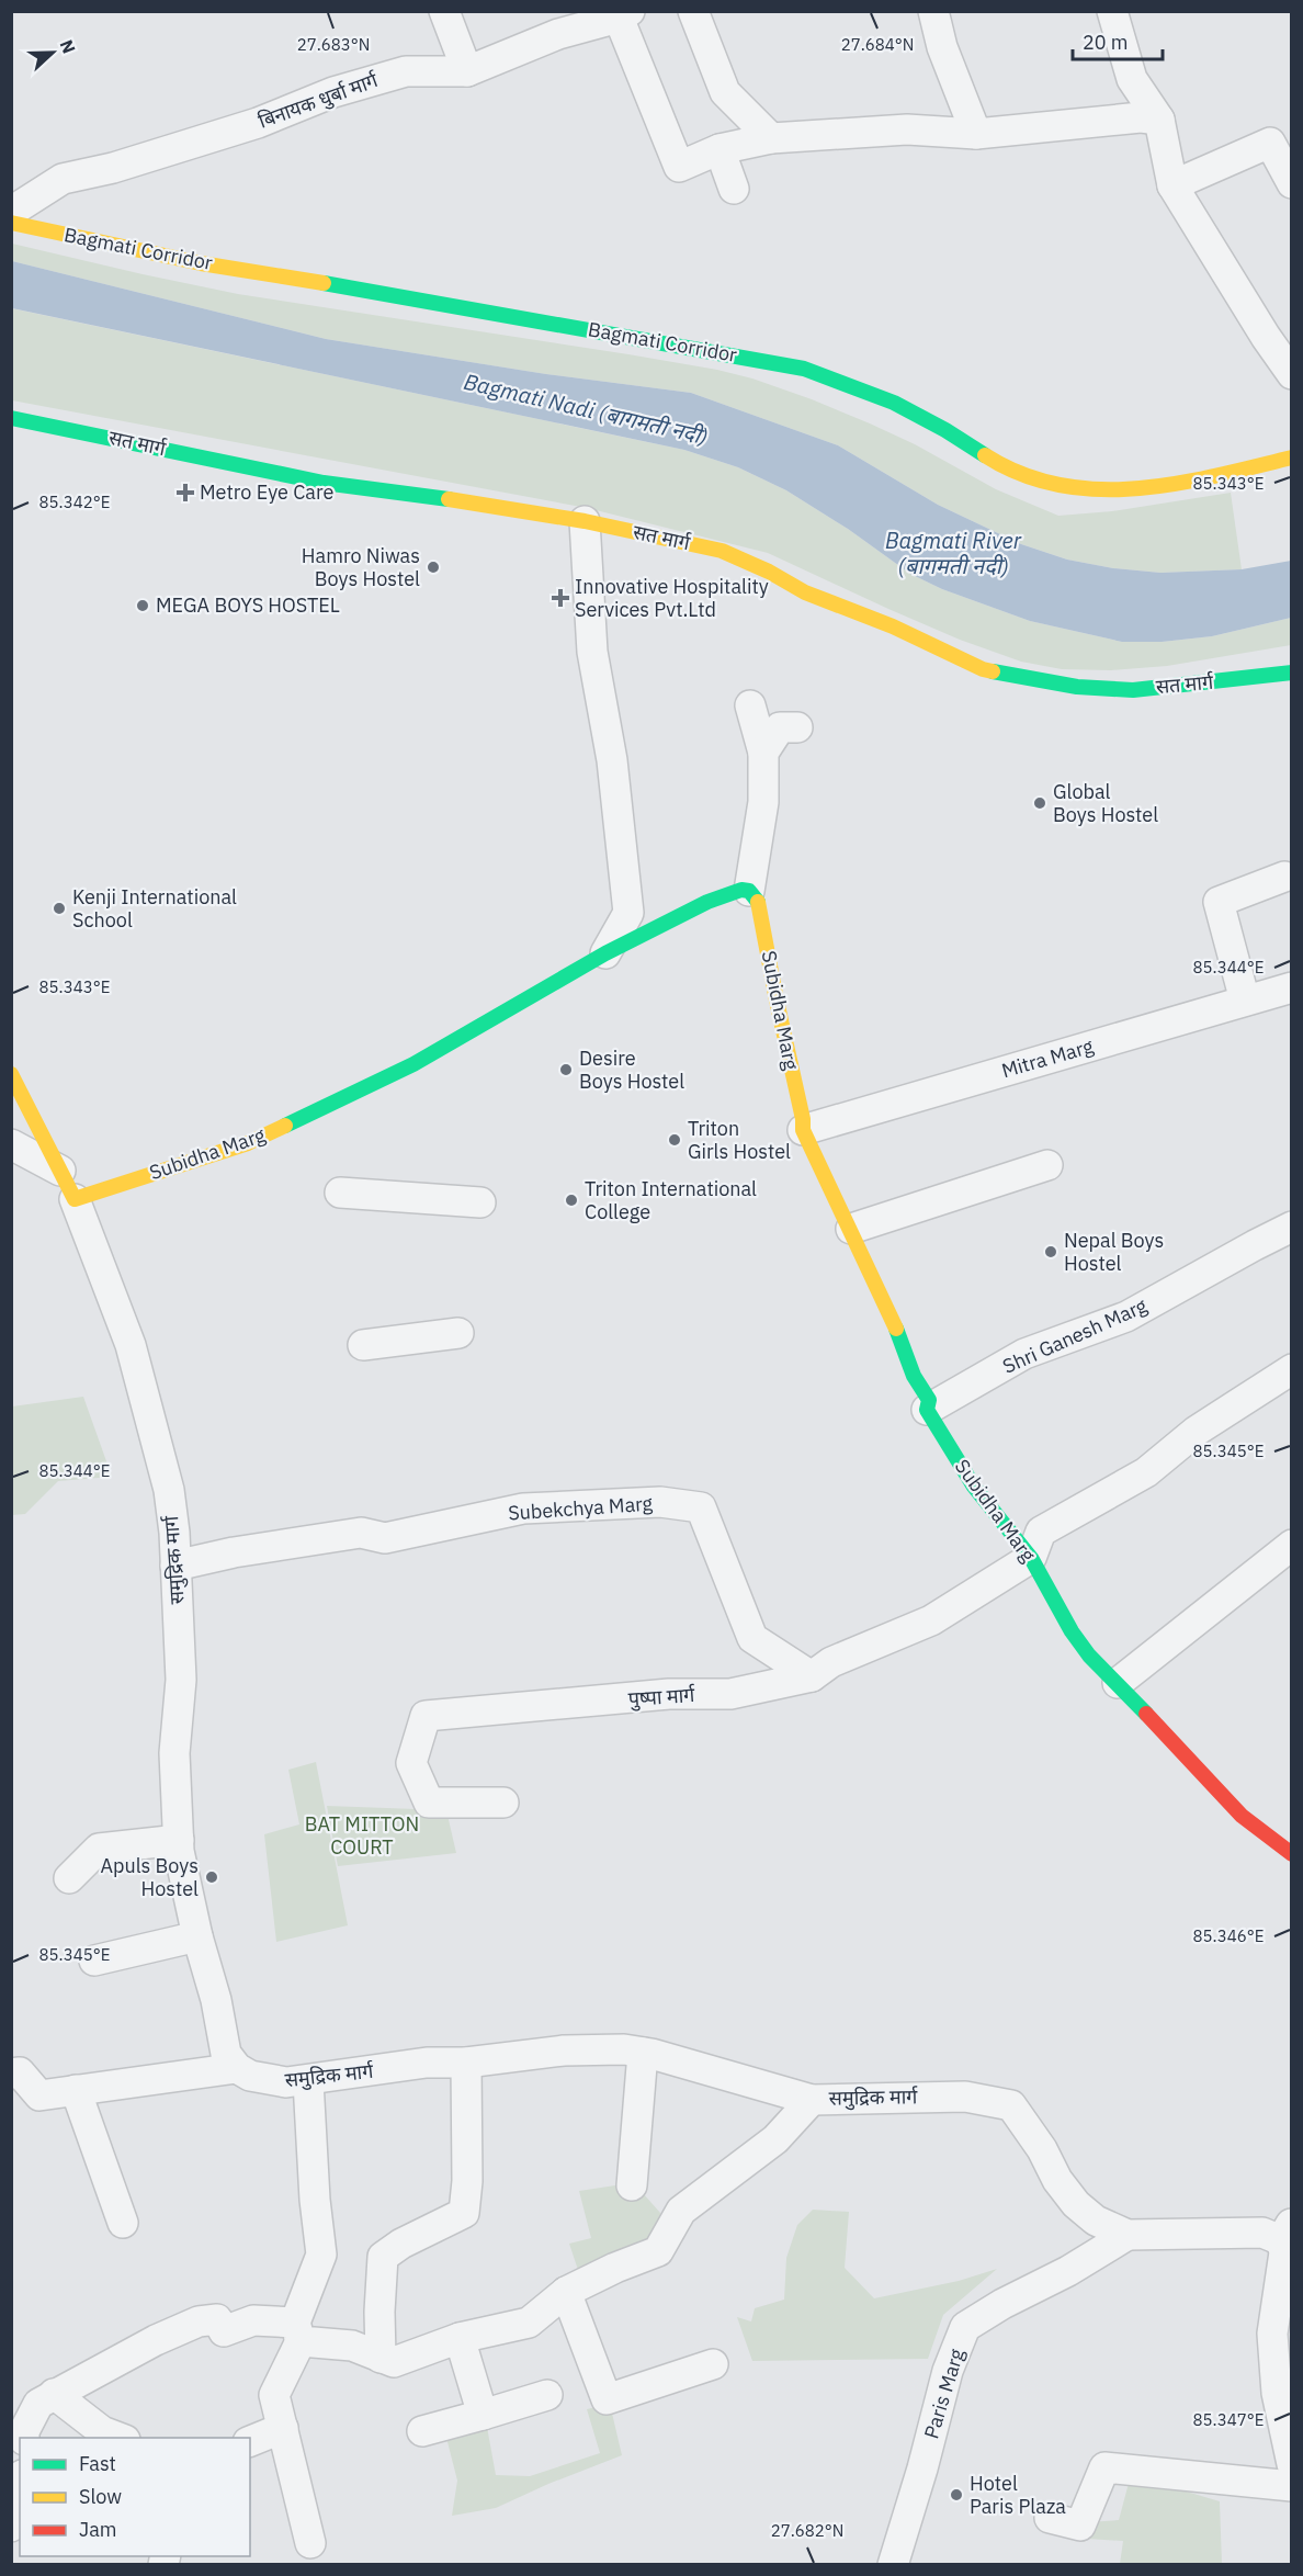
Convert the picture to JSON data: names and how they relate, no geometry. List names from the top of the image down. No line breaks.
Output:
{"streets":{"main road":["Bagmati Corridor","सत मार्ग","Subidha Marg"],"street":["बिनायक धुर्बा मार्ग","Mitra Marg","Shri Ganesh Marg","Subekchya Marg","समुद्रिक मार्ग","पुष्पा मार्ग","Paris Marg"]},"crossings":[["Subidha Marg","Mitra Marg"],["Subidha Marg","Shri Ganesh Marg"],["Subidha Marg","समुद्रिक मार्ग"],["Subidha Marg","पुष्पा मार्ग"],["Subekchya Marg","समुद्रिक मार्ग"],["Subekchya Marg","पुष्पा मार्ग"],["समुद्रिक मार्ग","Paris Marg"]],"water":["Bagmati Nadi (बागमती नदी)","Bagmati River (बागमती नदी)"],"parks":["BAT MITTON COURT"],"places":{"health":["Metro Eye Care","Innovative Hospitality Services Pvt.Ltd"],"other":["Hamro Niwas Boys Hostel","MEGA BOYS HOSTEL","Global Boys Hostel","Kenji International School","Desire Boys Hostel","Triton Girls Hostel","Triton International College","Nepal Boys Hostel","Apuls Boys Hostel","Hotel Paris Plaza"]},"legend":["Fast","Slow","Jam"],"scale_bar":"20 m","north":"right","coordinates":["27.683°N","27.684°N","85.343°E","85.342°E","85.344°E","85.345°E","85.346°E","85.347°E","27.682°N"]}
